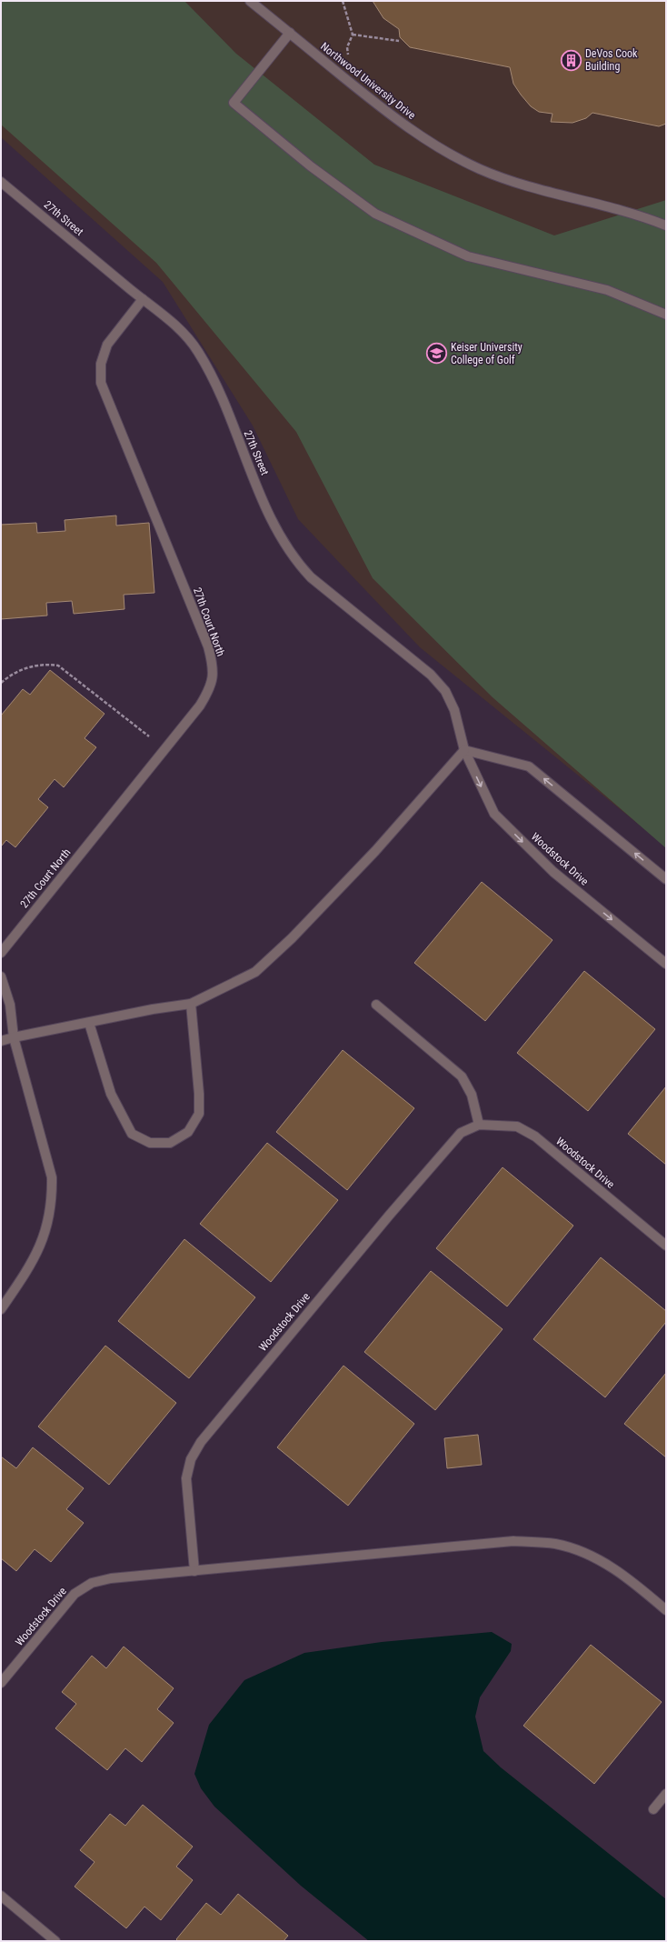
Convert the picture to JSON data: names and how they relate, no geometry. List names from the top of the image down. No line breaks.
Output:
{"streets":{"street":["Northwood University Drive","27th Street","27th Court North","Woodstock Drive"]},"crossings":[["27th Street","27th Court North"],["27th Street","Woodstock Drive"]],"places":{"building":["DeVos Cook Building"],"school or university":["Keiser University College of Golf"]}}
